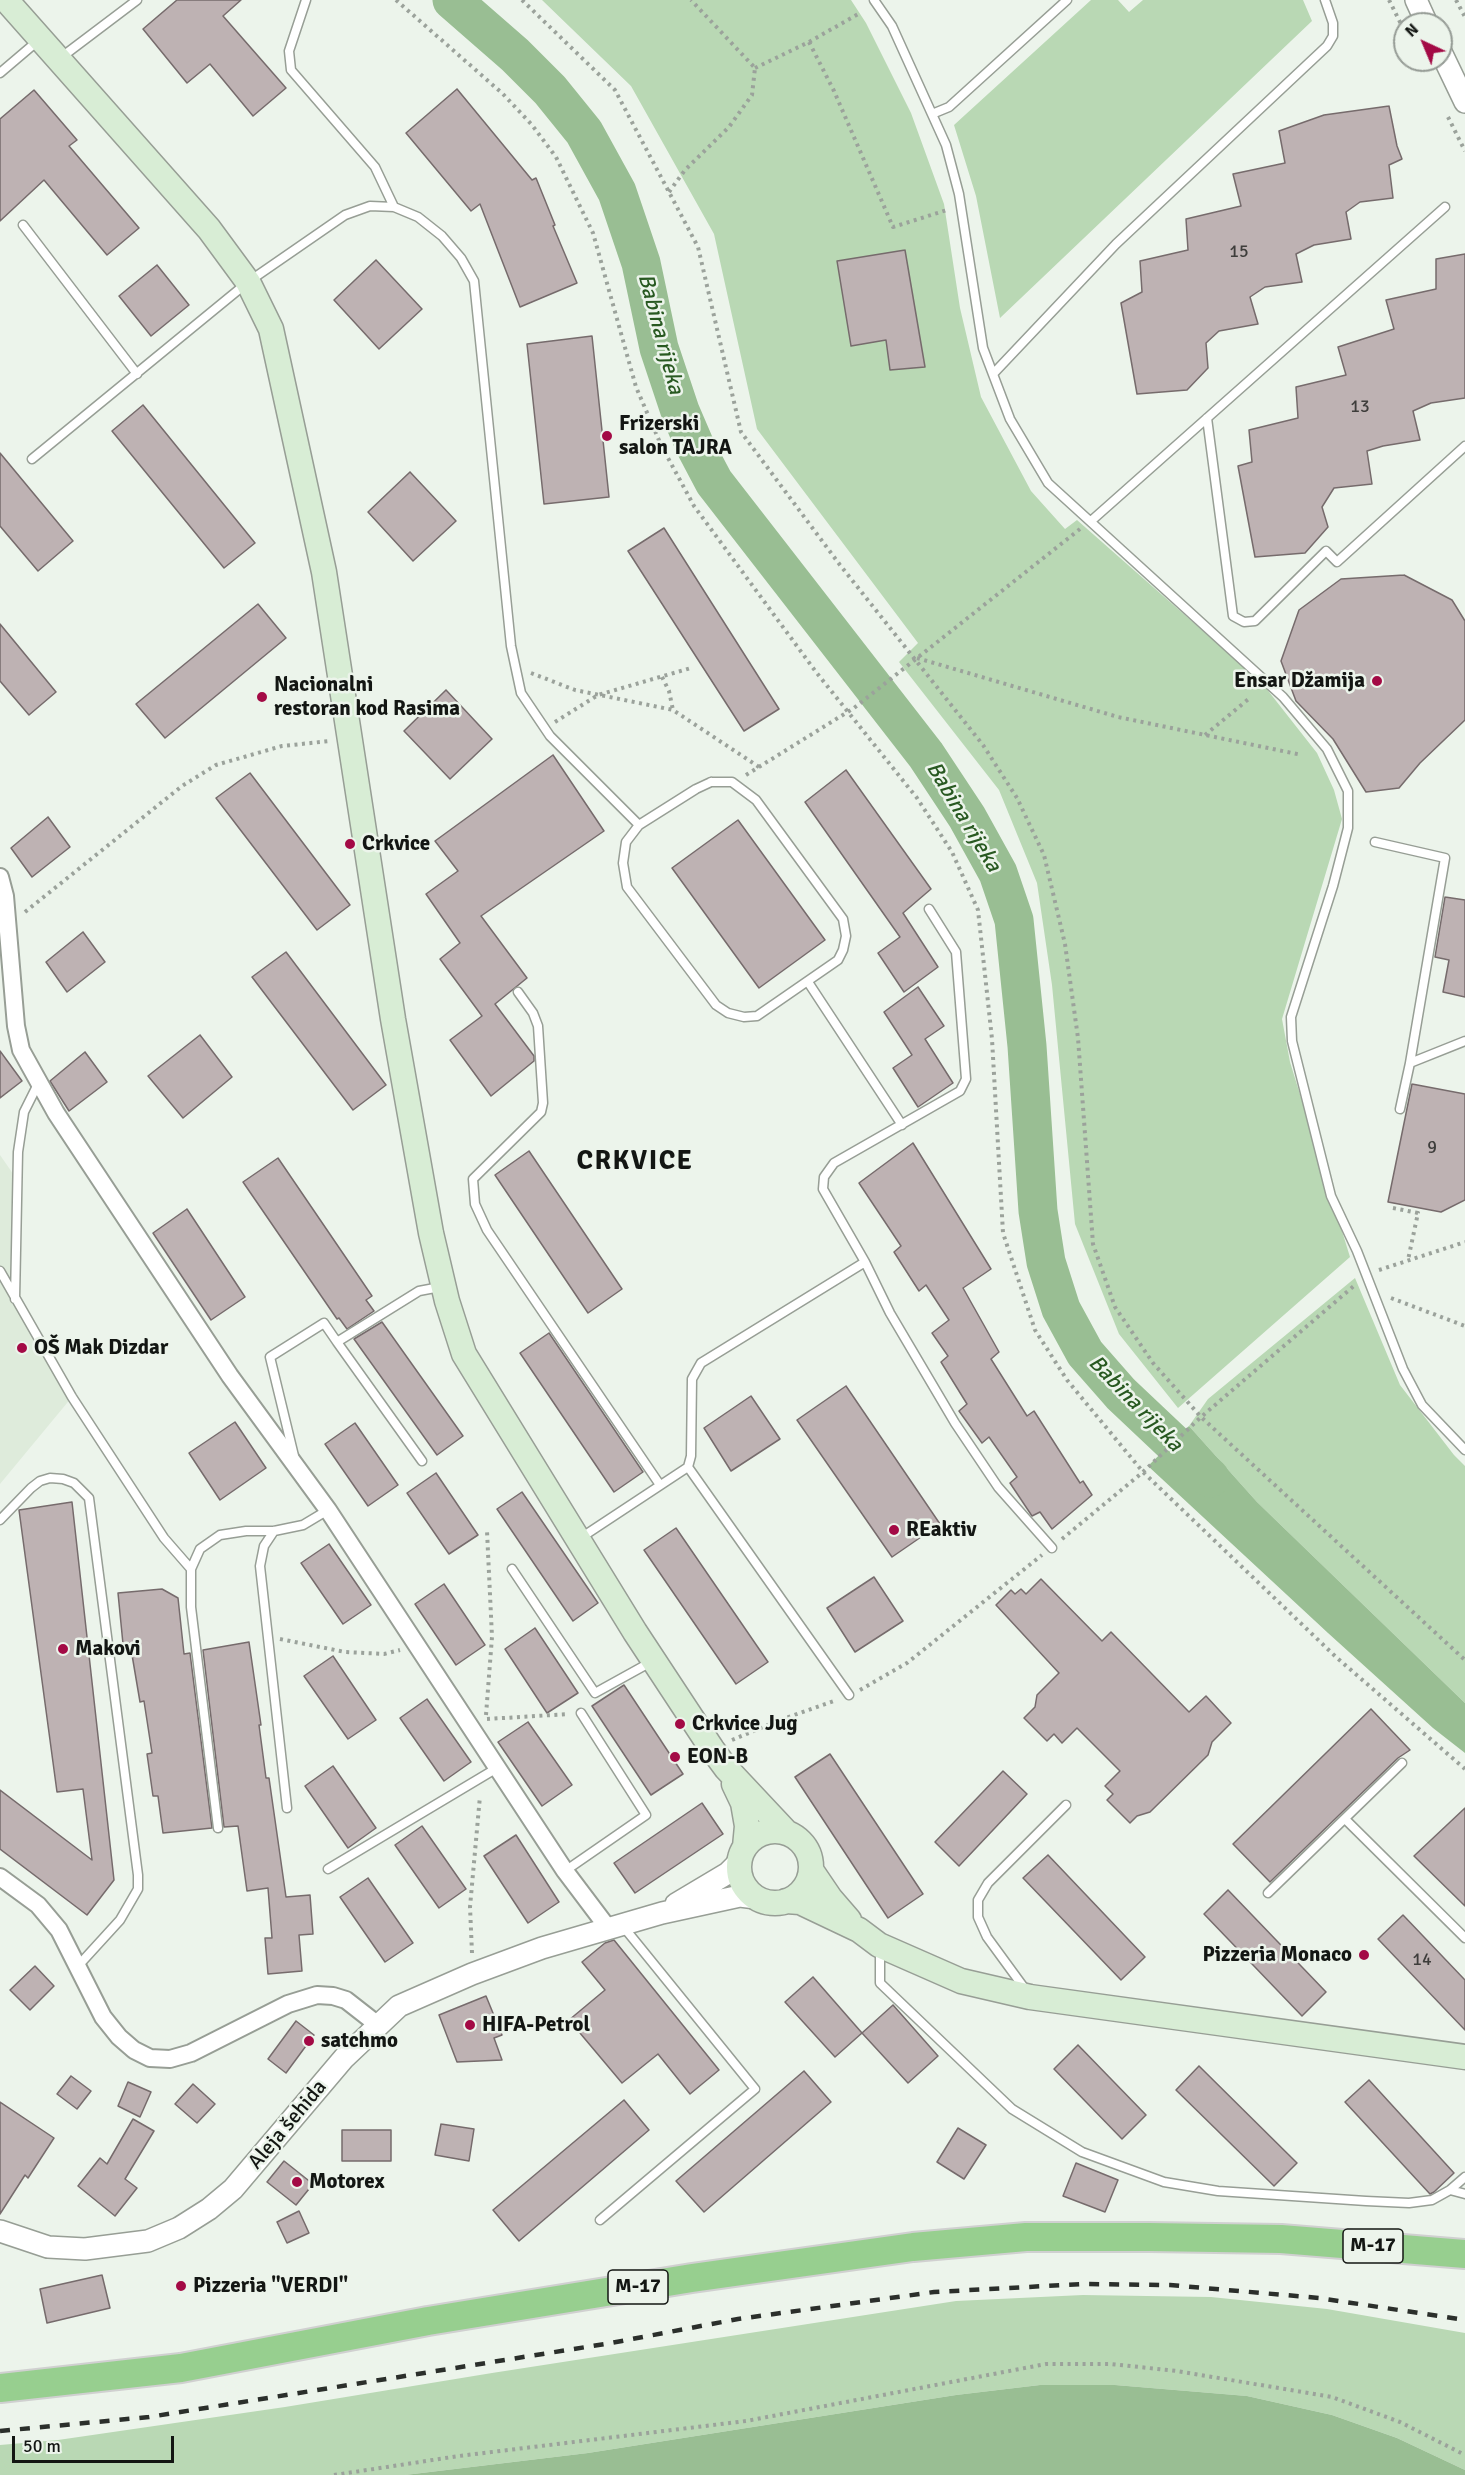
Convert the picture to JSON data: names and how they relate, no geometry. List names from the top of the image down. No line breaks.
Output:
{"streets":{"highway":["M-17"],"street":["Aleja šehida"]},"districts":["CRKVICE"],"water":["Babina rijeka"],"places":["Frizerski salon TAJRA","Ensar Džamija","Nacionalni restoran kod Rasima","Crkvice","OŠ Mak Dizdar","REaktiv","Makovi","Crkvice Jug","EON-B","Pizzeria Monaco","HIFA-Petrol","satchmo","Motorex","Pizzeria \"VERDI\""],"house_numbers":["15","13","9","14"],"scale_bar":"50 m","north":"top left"}
